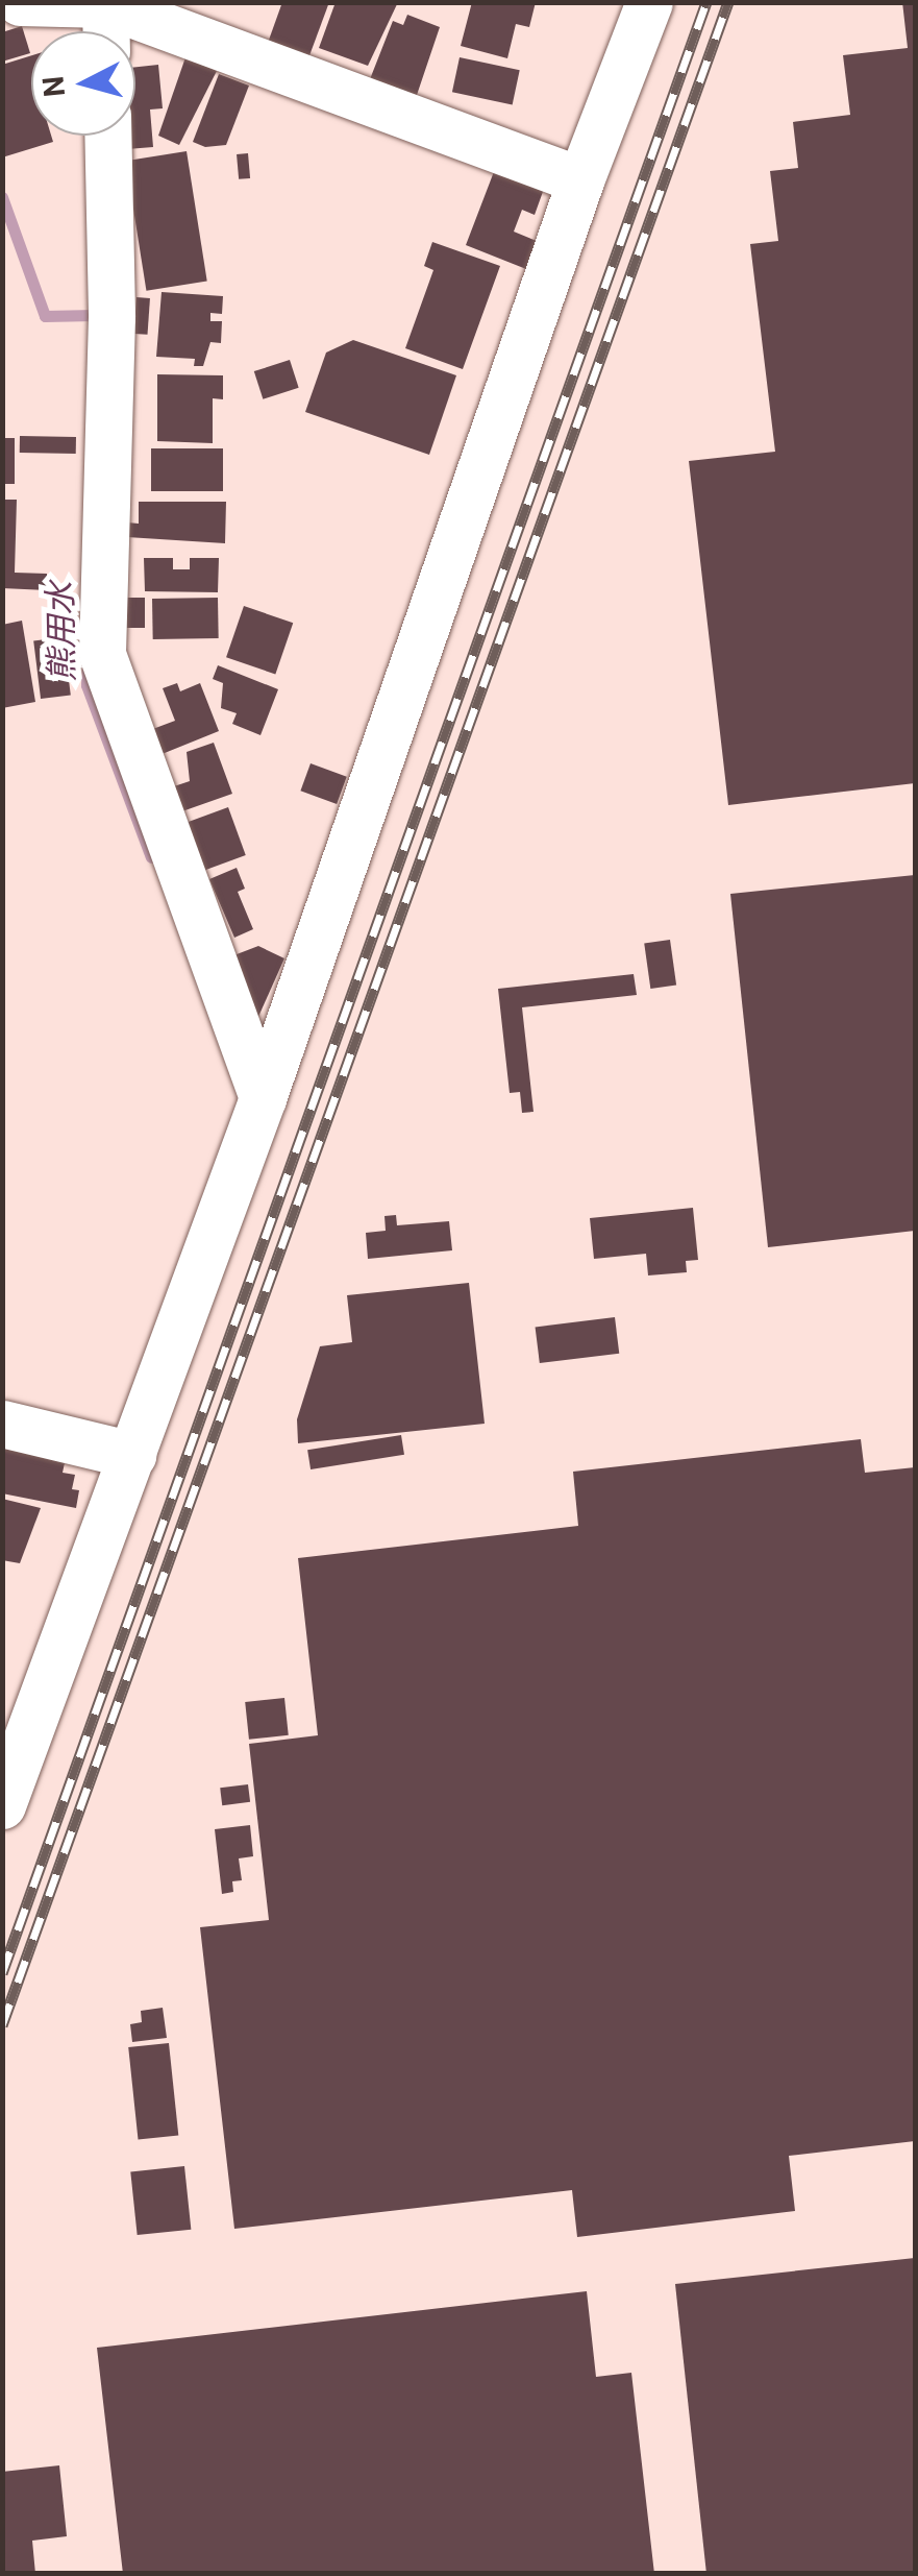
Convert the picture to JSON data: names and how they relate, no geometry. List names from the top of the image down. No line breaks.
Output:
{"water":["熊用水"],"north":"left"}
